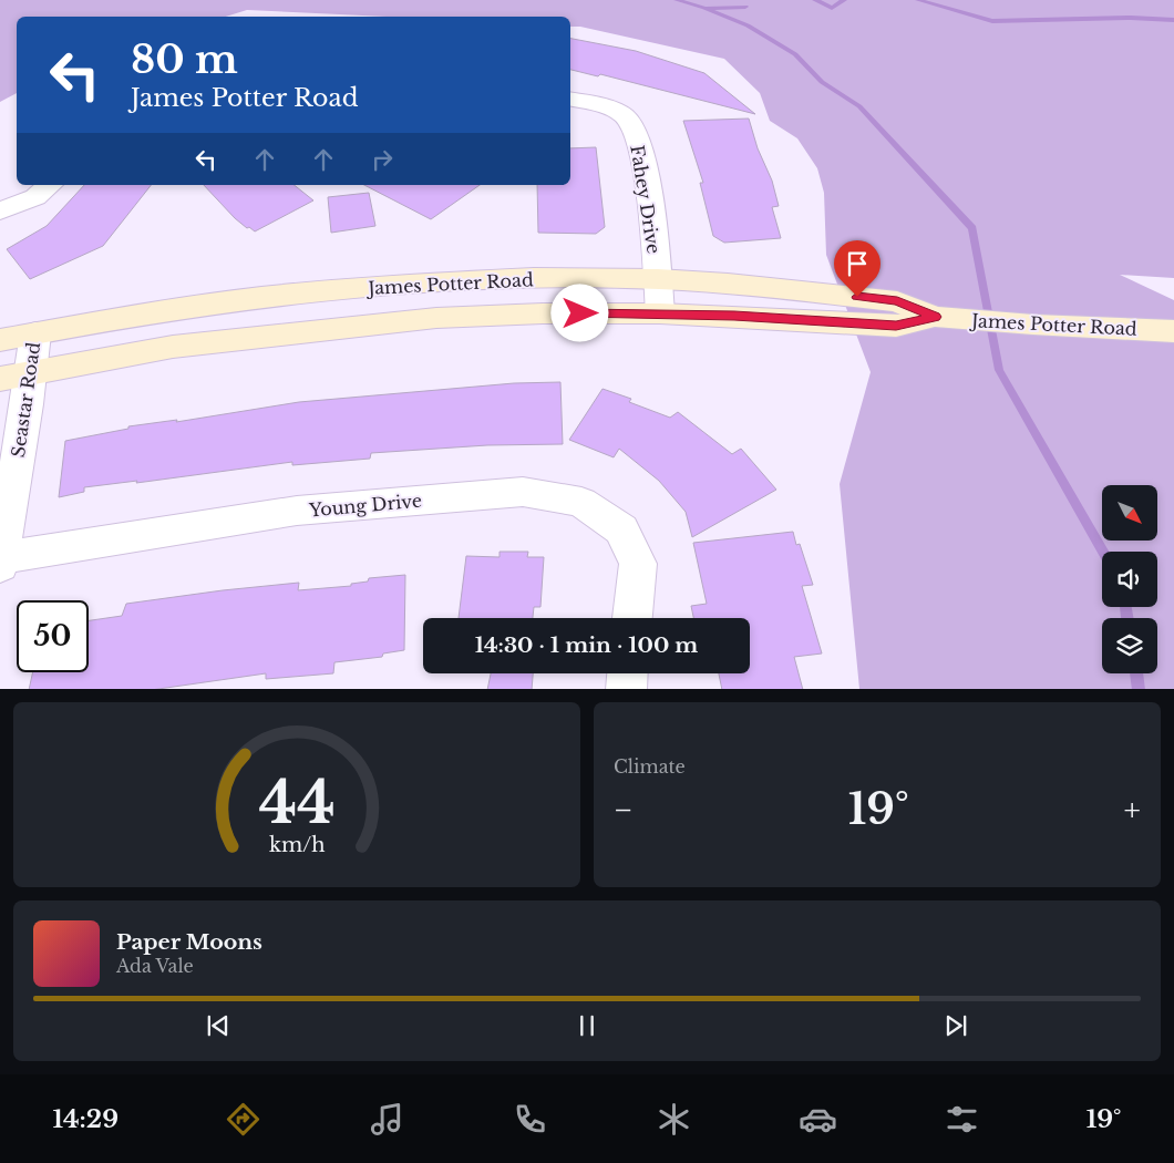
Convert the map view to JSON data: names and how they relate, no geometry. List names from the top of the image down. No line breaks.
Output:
{"streets":{"main road":["James Potter Road"],"street":["Fahey Drive","Seastar Road","Young Drive"]},"crossings":[["Fahey Drive","James Potter Road"],["James Potter Road","Seastar Road"],["Seastar Road","Young Drive"]],"north":"bottom right","page":{"turn":["80 m","James Potter Road"],"limit":"50","trip":"14:30 · 1 min · 100 m","tile":"Climate","heat":["−","19°","+"],"song":["Paper Moons","Ada Vale"],"tabs":["14:29","19°"],"gauge":["44","km/h"]}}
